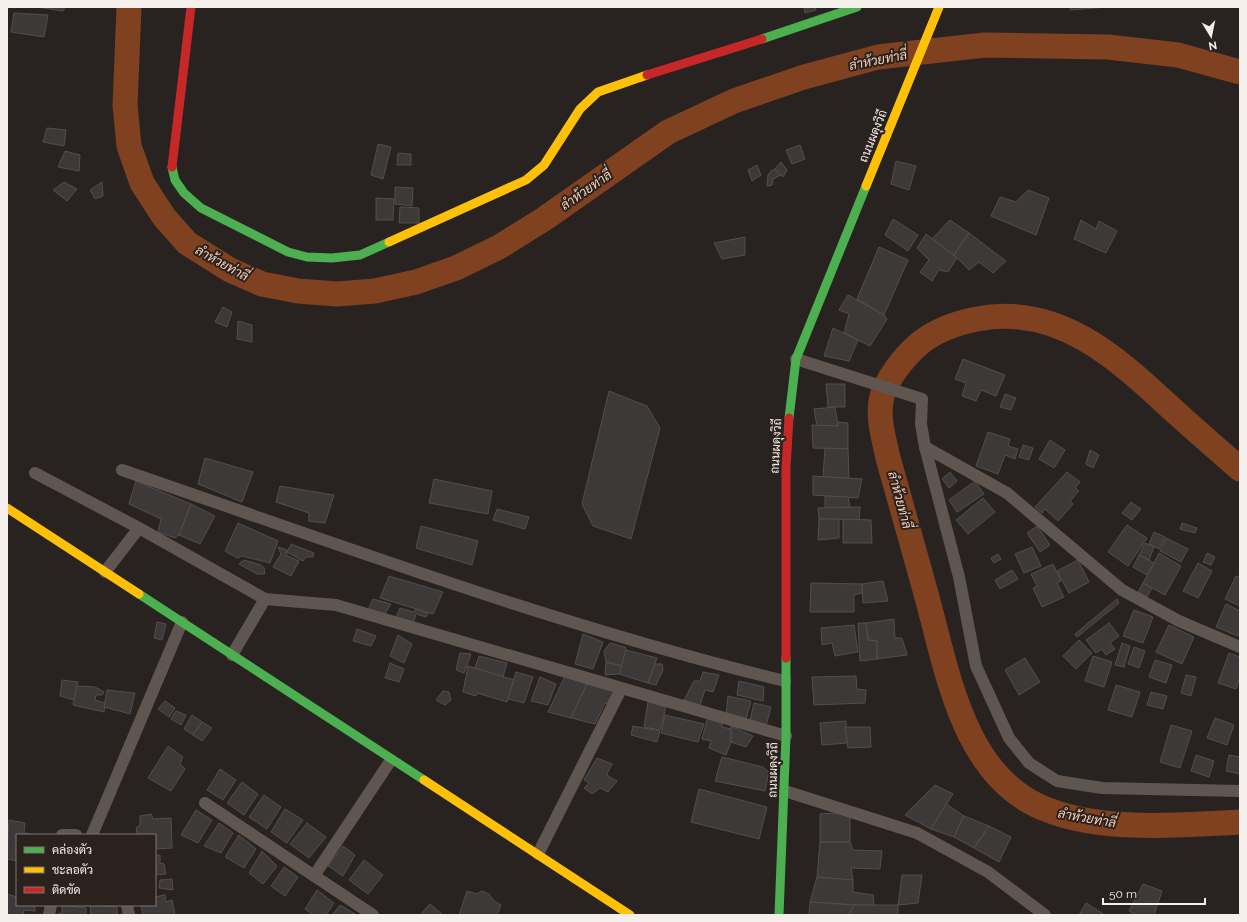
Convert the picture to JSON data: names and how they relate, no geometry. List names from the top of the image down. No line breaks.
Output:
{"streets":{"street":["ถนนผดุงวิถี"]},"water":["ลำห้วยท่าลี่"],"legend":["คล่องตัว","ชะลอตัว","ติดขัด"],"scale_bar":"50 m","north":"bottom"}
